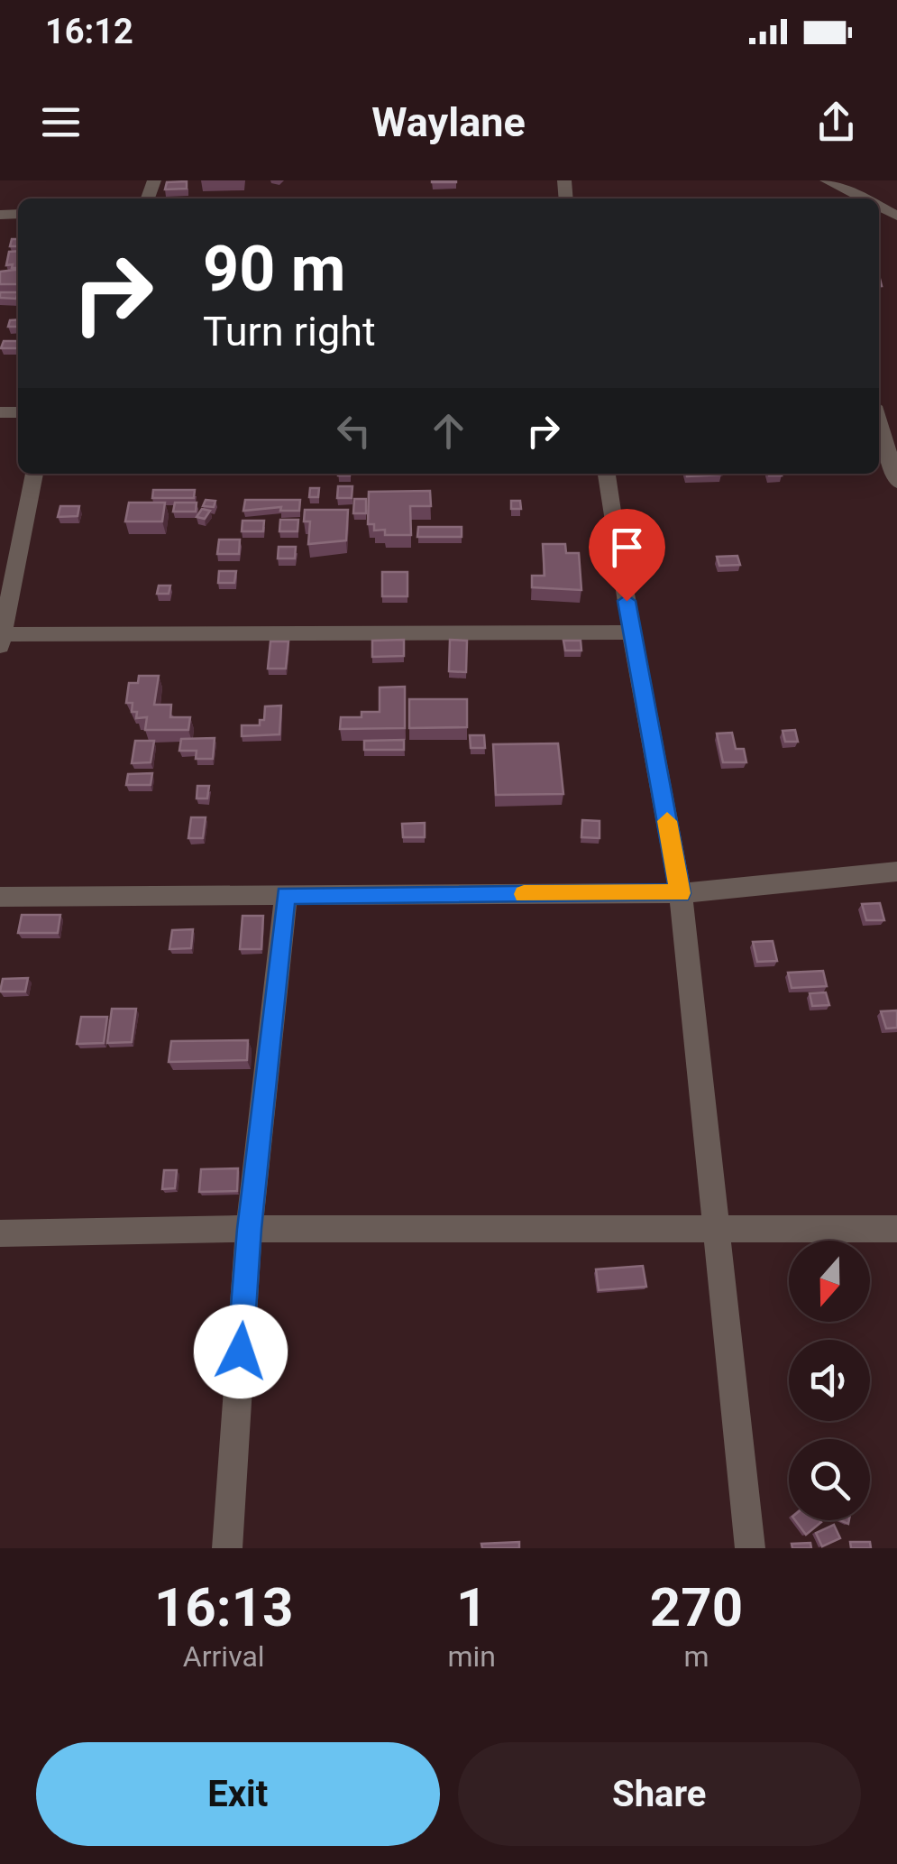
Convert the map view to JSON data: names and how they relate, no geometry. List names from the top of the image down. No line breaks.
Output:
{"north":"bottom","page":{"status":"16:12","header":"Waylane","turn":["90 m","Turn right"],"eta":["16:13","Arrival","1","min","270","m"],"buttons":["Exit","Share"]}}
